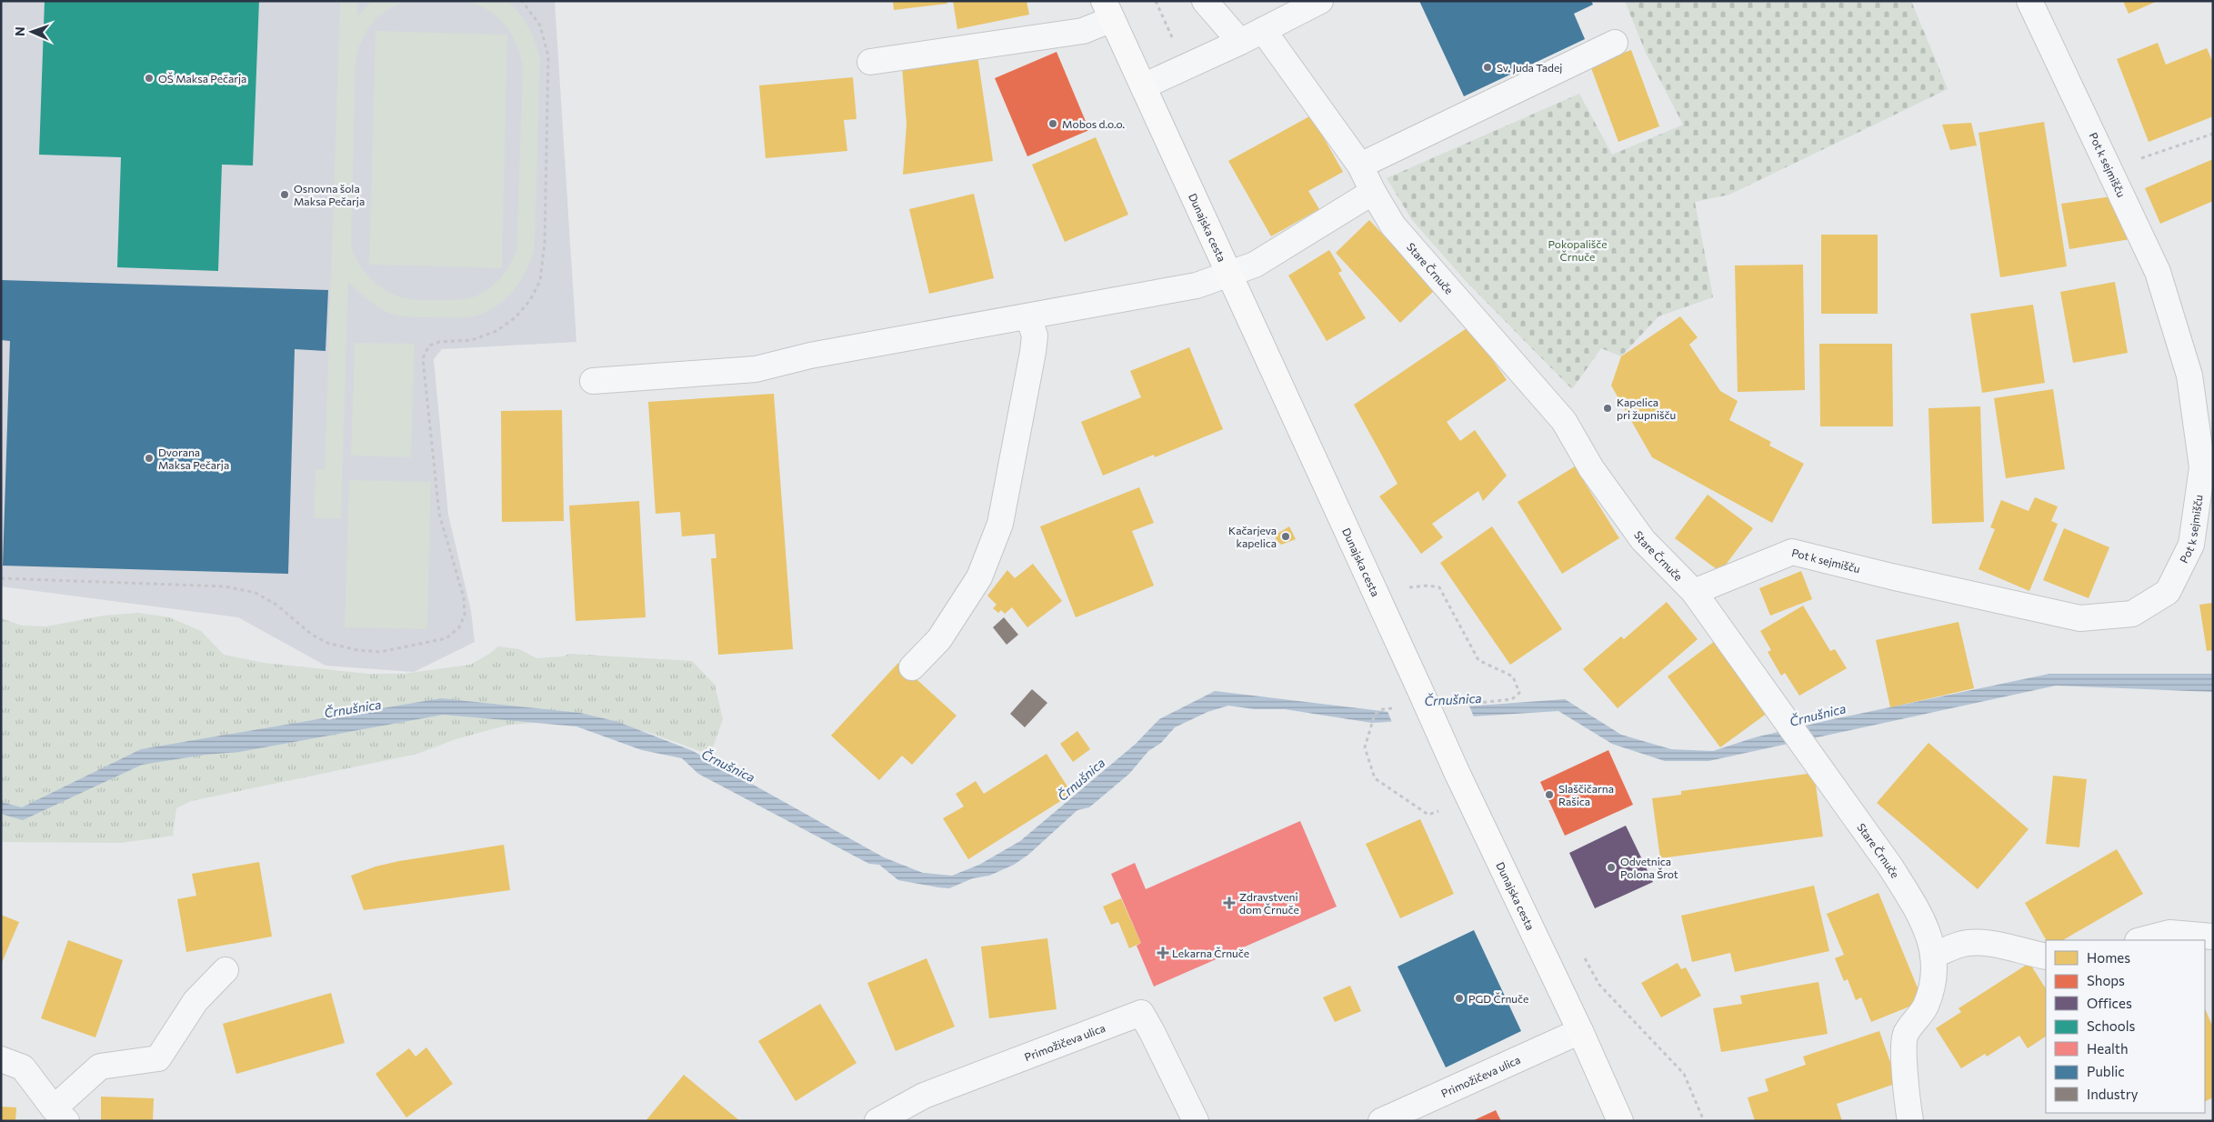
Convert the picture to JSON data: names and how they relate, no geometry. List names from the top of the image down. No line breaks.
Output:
{"streets":{"main road":["Dunajska cesta"],"street":["Pot k sejmišču","Stare Črnuče","Primožičeva ulica"]},"crossings":[["Pot k sejmišču","Stare Črnuče"],["Dunajska cesta","Primožičeva ulica"]],"water":["Črnušnica"],"parks":["Pokopališče Črnuče"],"places":{"other":["Sv. Juda Tadej","OŠ Maksa Pečarja","Mobos d.o.o.","Osnovna šola Maksa Pečarja","Kapelica pri župnišču","Dvorana Maksa Pečarja","Kačarjeva kapelica","Slaščičarna Rašica","Odvetnica Polona Šrot","PGD Črnuče"],"health":["Zdravstveni dom Črnuče","Lekarna Črnuče"]},"legend":["Homes","Shops","Offices","Schools","Health","Public","Industry"],"north":"left"}
